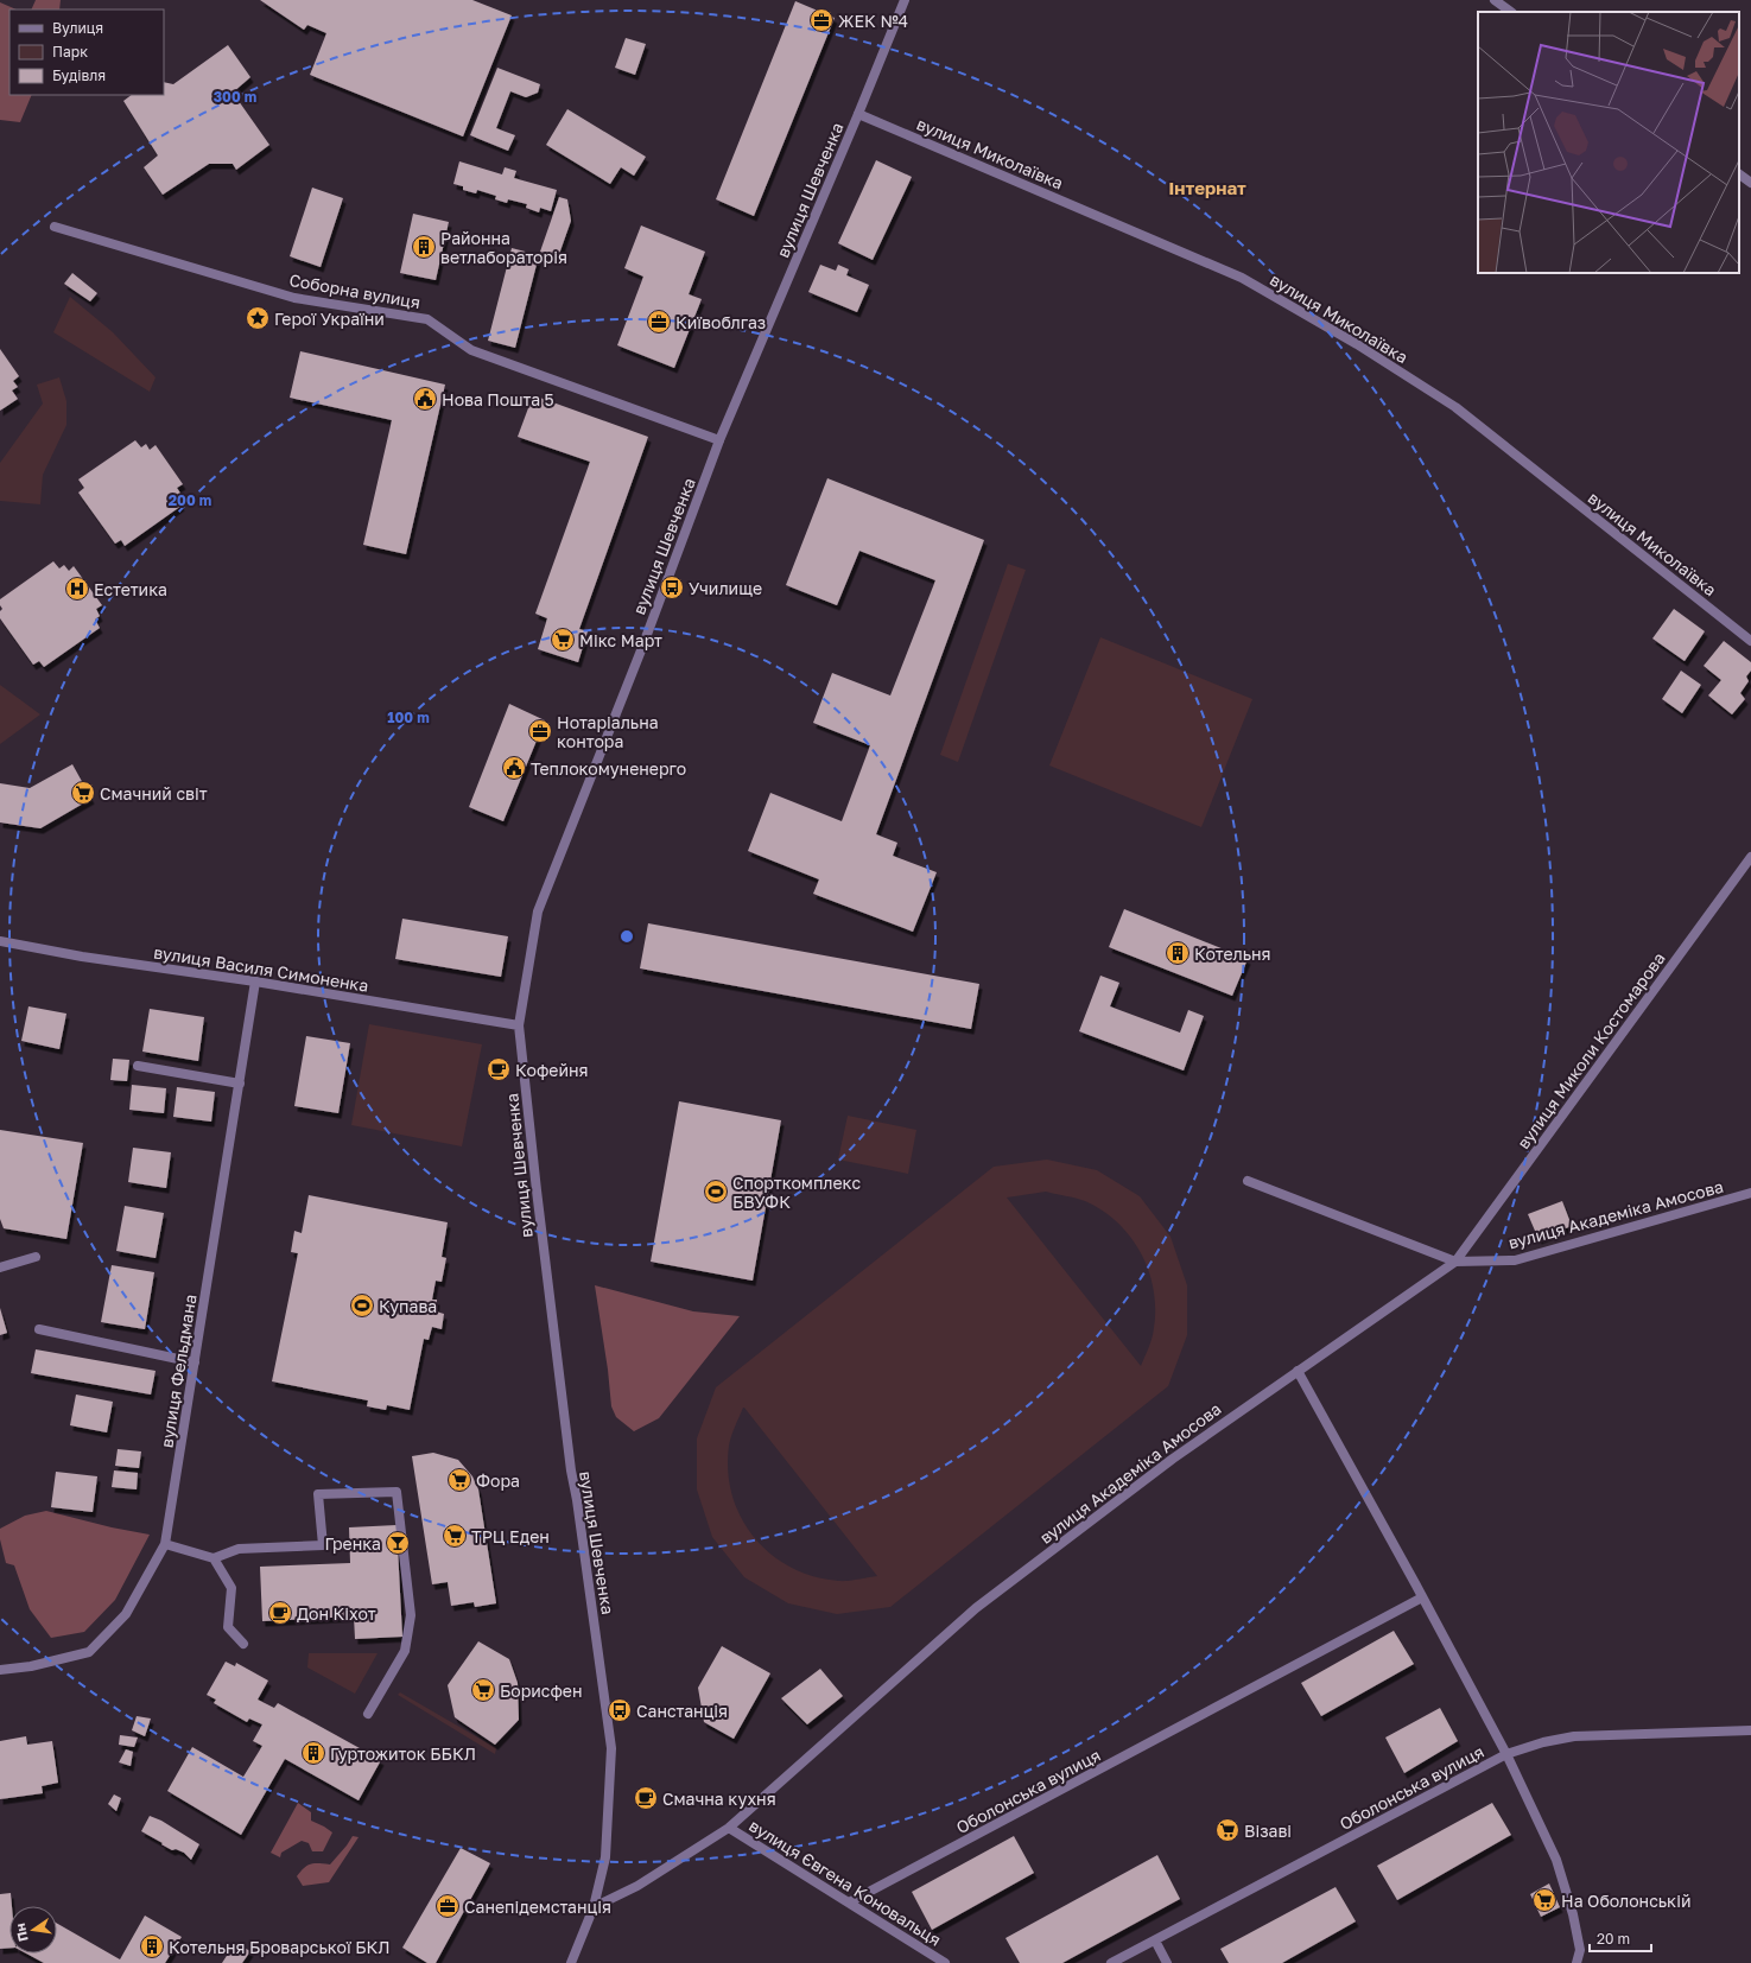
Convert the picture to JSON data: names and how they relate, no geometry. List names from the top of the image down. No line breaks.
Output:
{"streets":{"street":["вулиця Миколаївка","вулиця Шевченка","Соборна вулиця","вулиця Василя Симоненка","вулиця Миколи Костомарова","вулиця Академіка Амосова","вулиця Фельдмана","Оболонська вулиця","вулиця Євгена Коновальця"]},"crossings":[["вулиця Миколаївка","вулиця Шевченка"],["вулиця Шевченка","Соборна вулиця"],["вулиця Шевченка","вулиця Василя Симоненка"],["вулиця Шевченка","вулиця Академіка Амосова"],["вулиця Василя Симоненка","вулиця Фельдмана"],["вулиця Миколи Костомарова","вулиця Академіка Амосова"],["вулиця Академіка Амосова","вулиця Євгена Коновальця"],["Оболонська вулиця","вулиця Євгена Коновальця"]],"districts":["Інтернат"],"places":{"office":["ЖЕК №4","Київоблгаз","Нотаріальна контора","Санепідемстанція"],"building":["Районна ветлабораторія","Котельня","Гуртожиток ББКЛ","Котельня Броварської БКЛ"],"place":["Герої України"],"public building":["Нова Пошта 5","Теплокомуненерго"],"bus stop":["Училище","Санстанція"],"hospital":["Естетика"],"supermarket":["Мікс Март","Смачний світ","Фора","ТРЦ Еден","Борисфен","Візаві","На Оболонській"],"cafe":["Кофейня","Дон Кіхот","Смачна кухня"],"sports":["Спорткомплекс БВУФК","Купава"],"bar":["Гренка"]},"legend":["Вулиця","Парк","Будівля"],"scale_bar":"20 m","north":"left","rings":["300 m","200 m","100 m"]}
